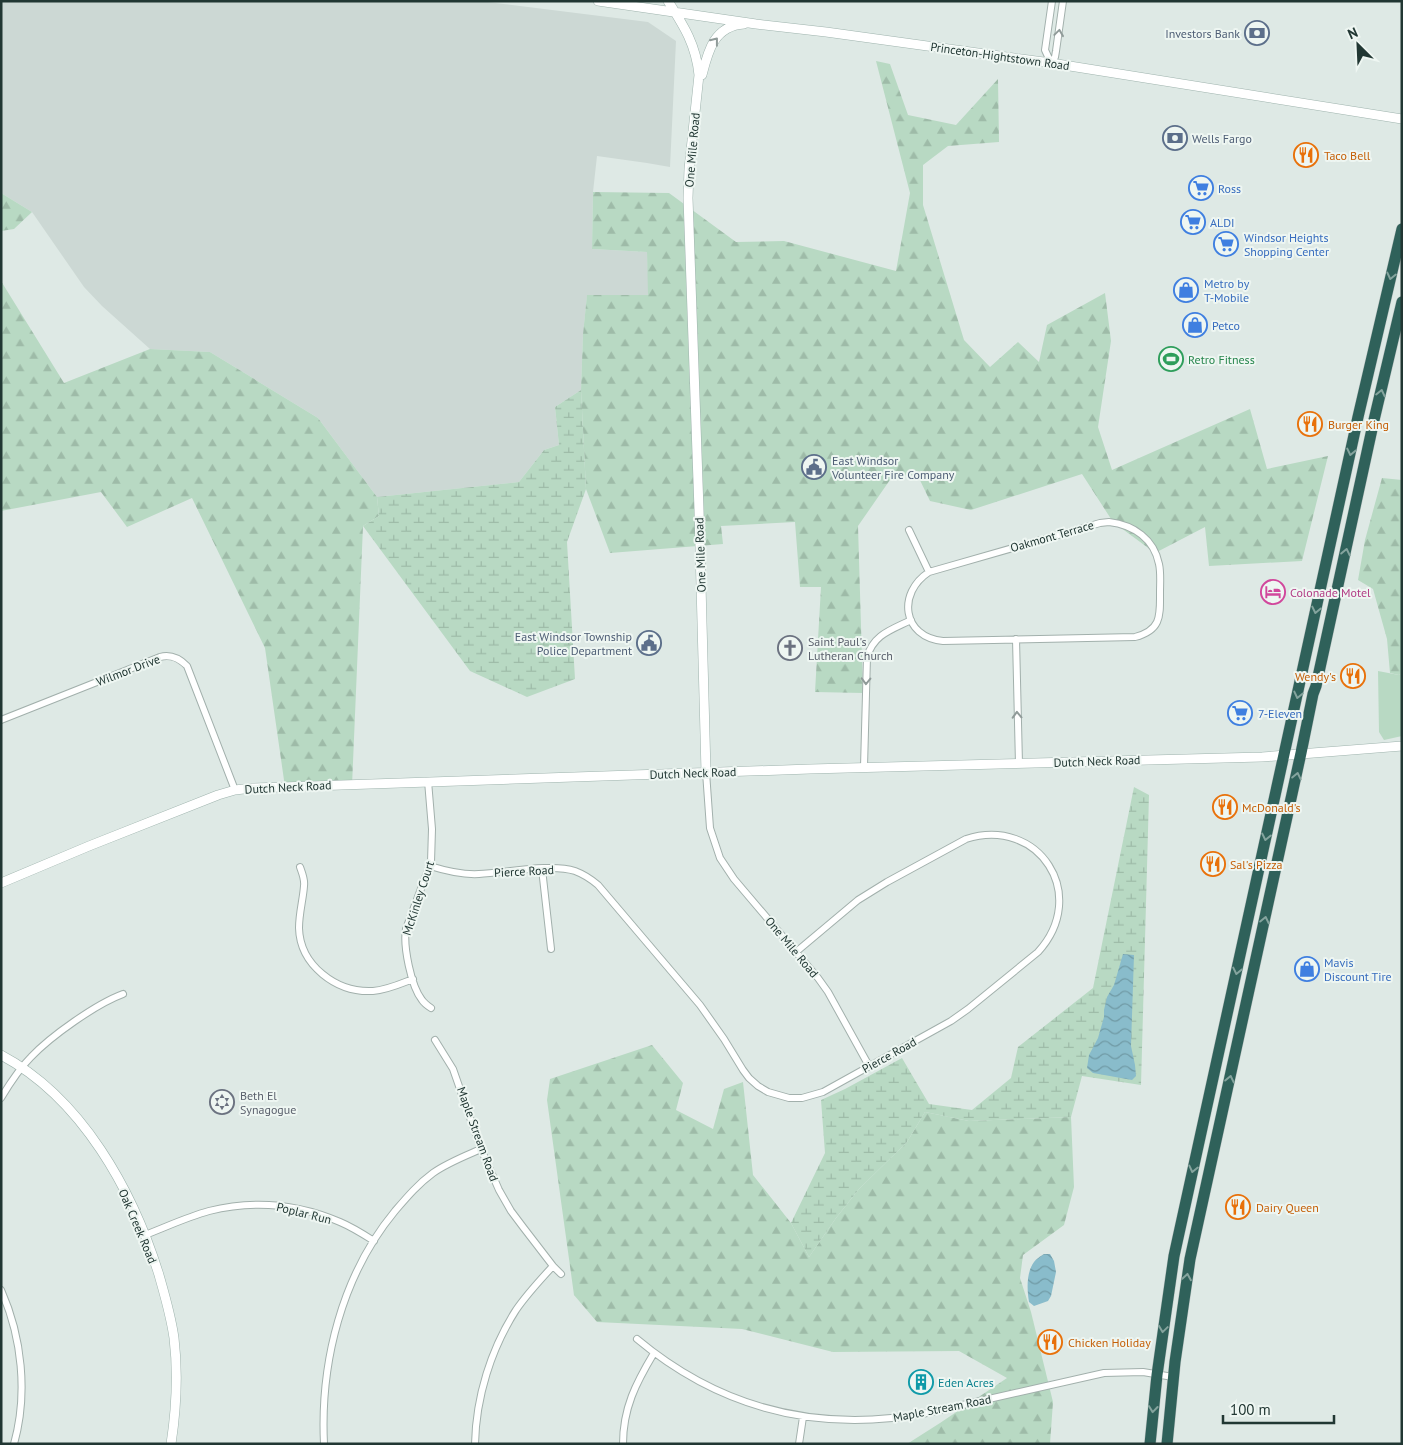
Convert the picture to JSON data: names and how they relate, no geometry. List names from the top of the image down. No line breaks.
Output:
{"streets":{"street":["Princeton-Hightstown Road","One Mile Road","Oakmont Terrace","Wilmor Drive","Dutch Neck Road","Pierce Road","McKinley Court","Maple Stream Road","Poplar Run","Oak Creek Road"]},"crossings":[["Princeton-Hightstown Road","One Mile Road"],["One Mile Road","Dutch Neck Road"],["One Mile Road","Pierce Road"],["Wilmor Drive","Dutch Neck Road"],["Dutch Neck Road","McKinley Court"],["Pierce Road","McKinley Court"],["Poplar Run","Oak Creek Road"]],"places":{"bank":["Investors Bank","Wells Fargo"],"restaurant":["Taco Bell","Burger King","Wendy's","McDonald's","Sal's Pizza","Dairy Queen","Chicken Holiday"],"supermarket":["Ross","ALDI","Windsor Heights Shopping Center","7-Eleven"],"shop":["Metro by T-Mobile","Petco","Mavis Discount Tire"],"sports":["Retro Fitness"],"public building":["East Windsor Volunteer Fire Company","East Windsor Township Police Department"],"hotel":["Colonade Motel"],"church":["Saint Paul's Lutheran Church"],"synagogue":["Beth El Synagogue"],"building":["Eden Acres"]},"scale_bar":"100 m","north":"top left"}
